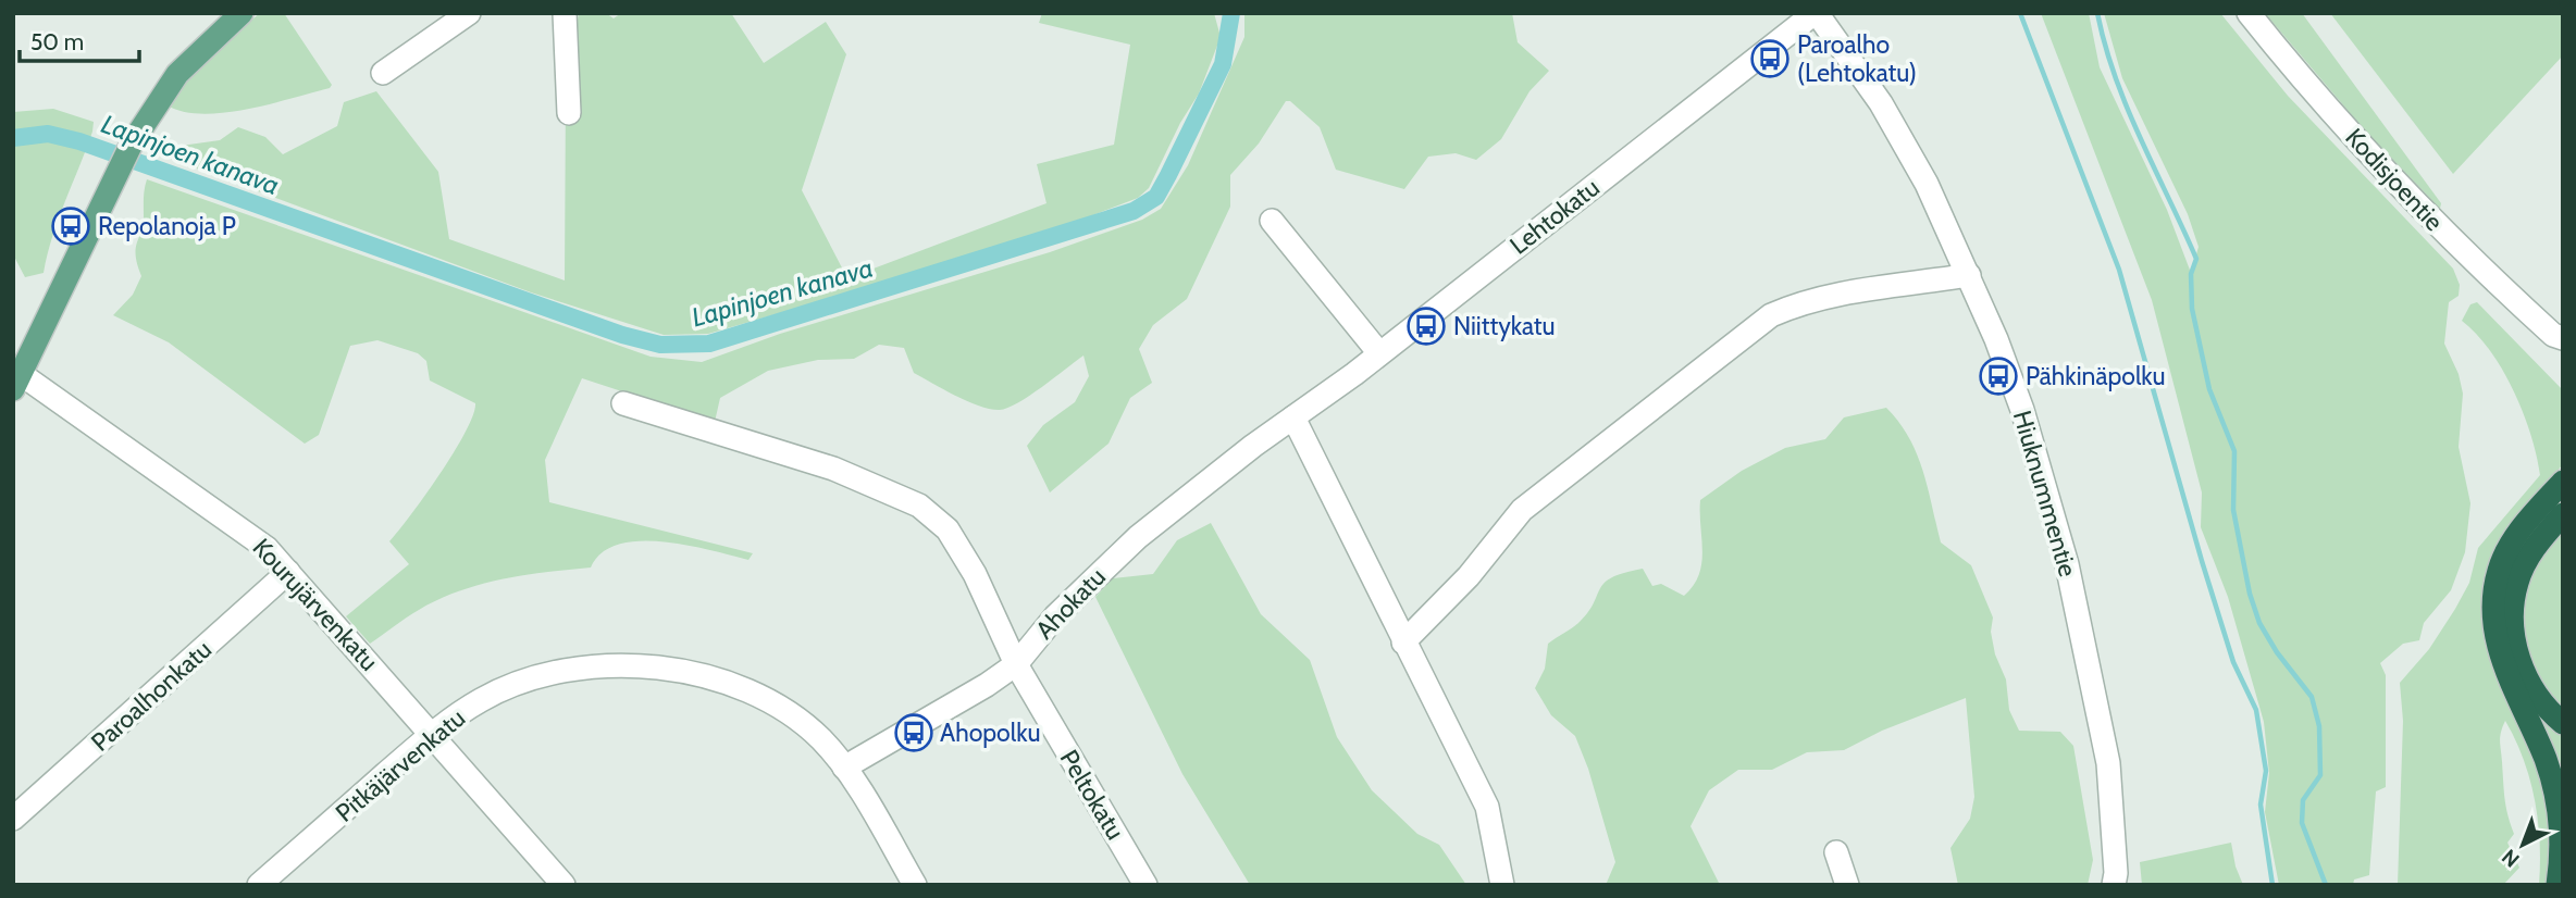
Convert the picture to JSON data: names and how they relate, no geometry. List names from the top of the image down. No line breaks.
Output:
{"streets":{"street":["Kodisjoentie","Lehtokatu","Hiuknummentie","Ahokatu","Kourujärvenkatu","Paroalhonkatu","Pitkäjärvenkatu","Peltokatu"]},"crossings":[["Lehtokatu","Hiuknummentie"],["Lehtokatu","Ahokatu"],["Ahokatu","Pitkäjärvenkatu"],["Ahokatu","Peltokatu"],["Kourujärvenkatu","Paroalhonkatu"],["Kourujärvenkatu","Pitkäjärvenkatu"]],"water":["Lapinjoen kanava"],"places":{"bus stop":["Paroalho (Lehtokatu)","Repolanoja P","Niittykatu","Pähkinäpolku","Ahopolku"]},"scale_bar":"50 m","north":"bottom left"}
